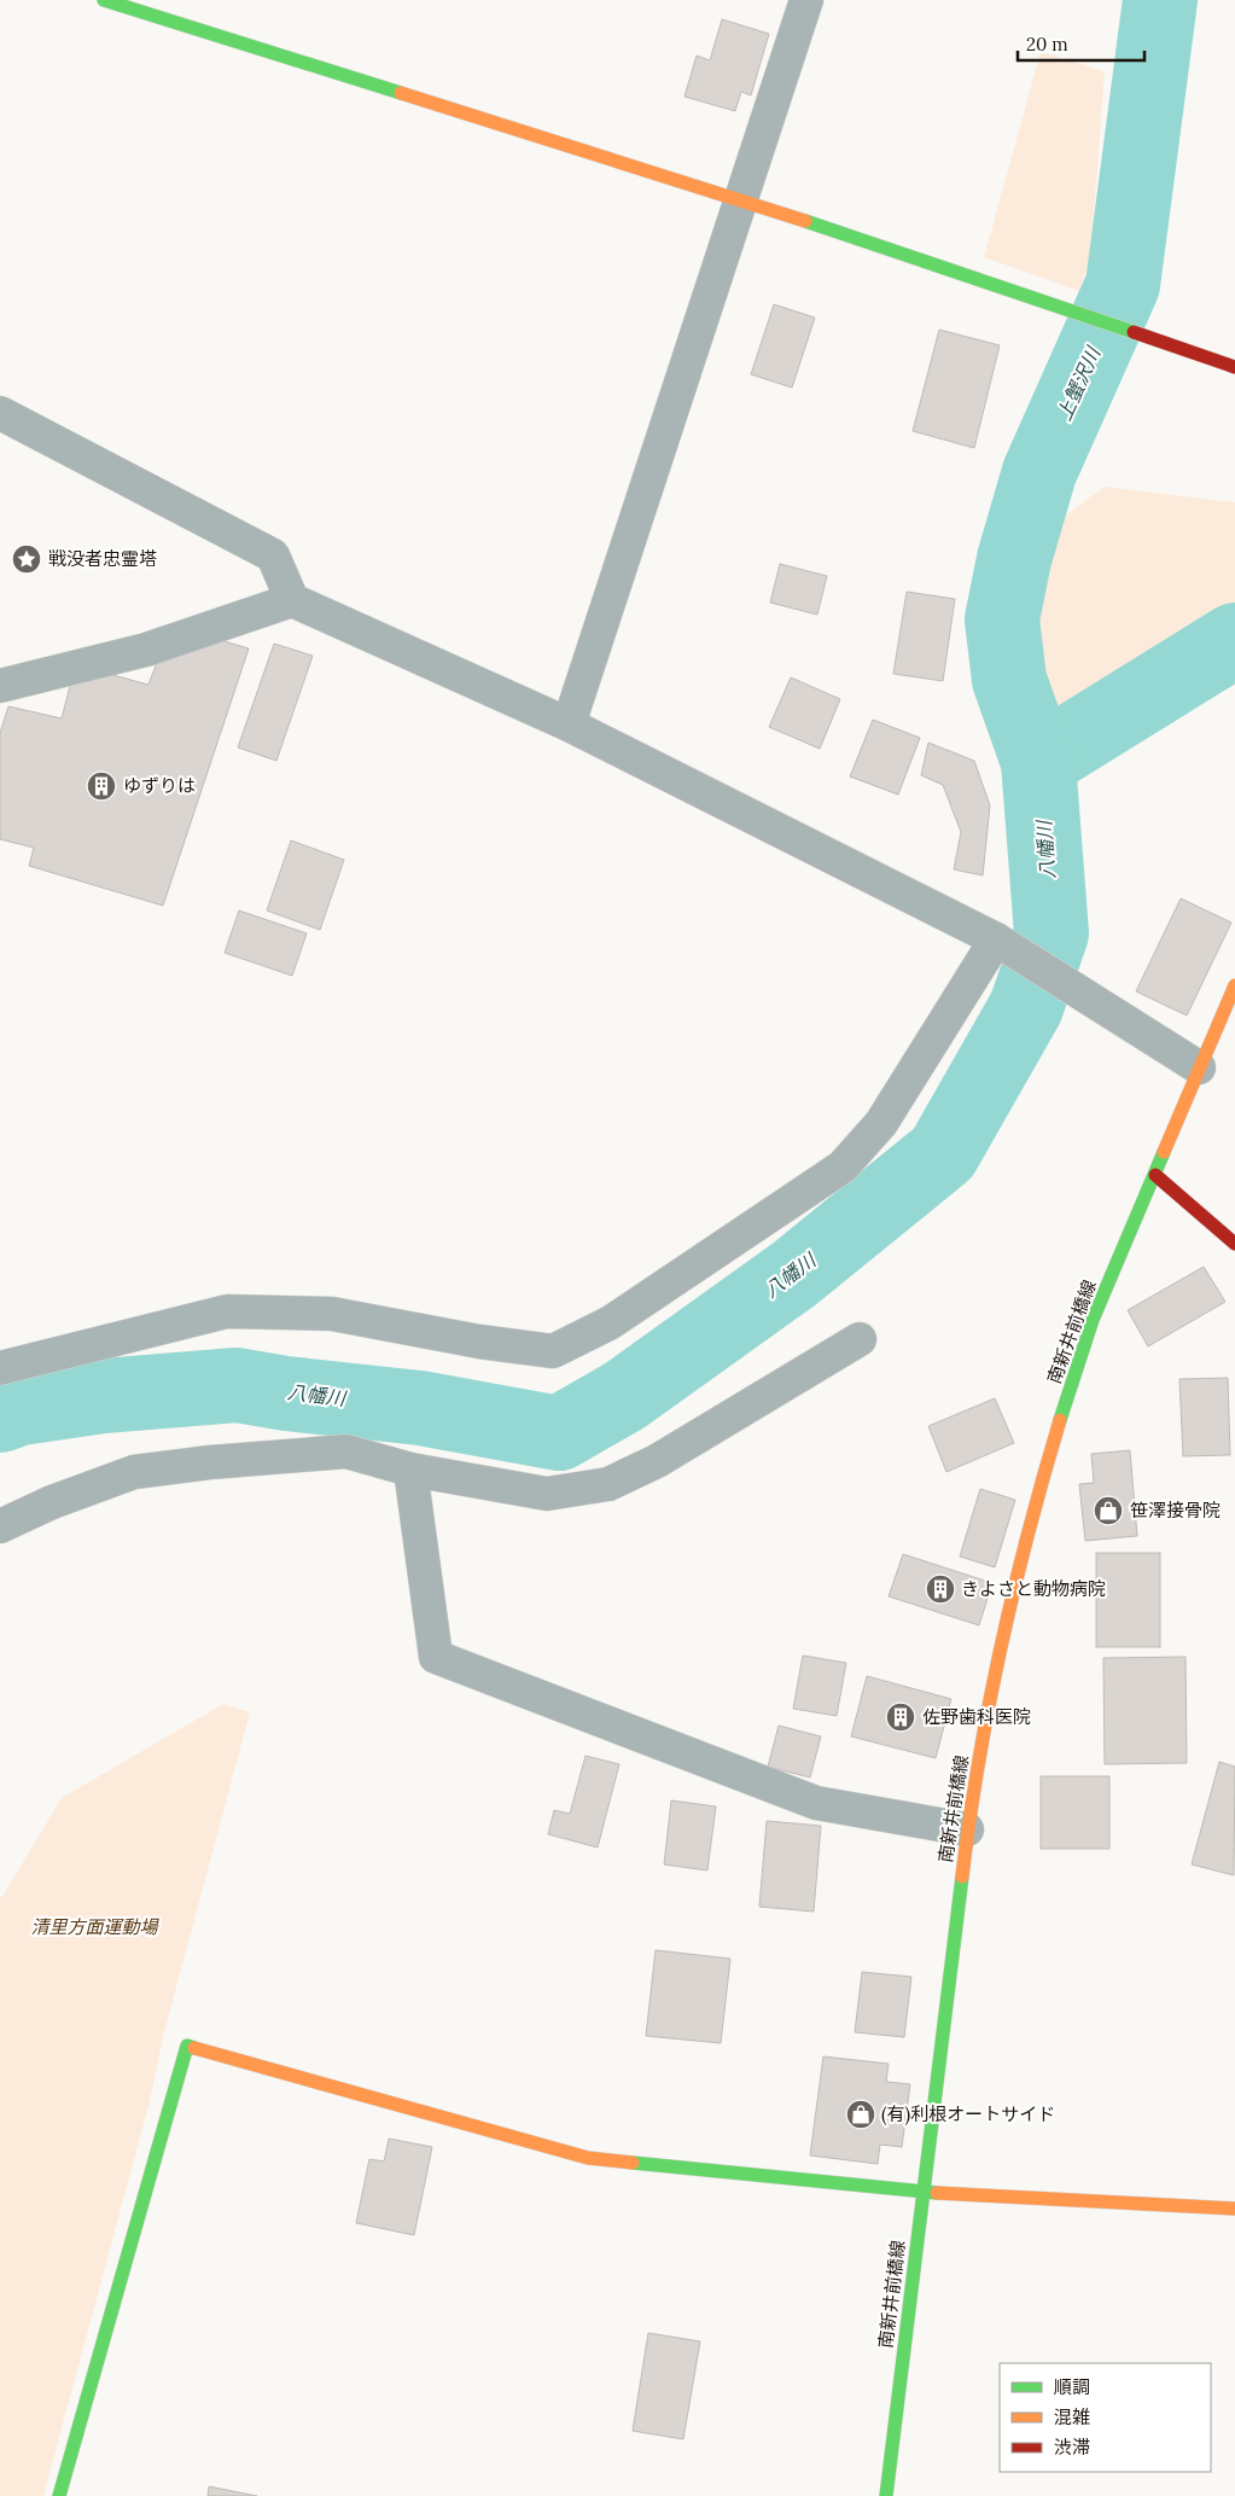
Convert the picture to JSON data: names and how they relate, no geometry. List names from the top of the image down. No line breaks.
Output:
{"streets":{"street":["南新井前橋線"]},"water":["上蟹沢川","八幡川"],"parks":["清里方面運動場"],"places":{"place":["戦没者忠霊塔"],"building":["ゆずりは","きよさと動物病院","佐野歯科医院"],"shop":["笹澤接骨院","(有)利根オートサイド"]},"legend":["順調","混雑","渋滞"],"scale_bar":"20 m"}
